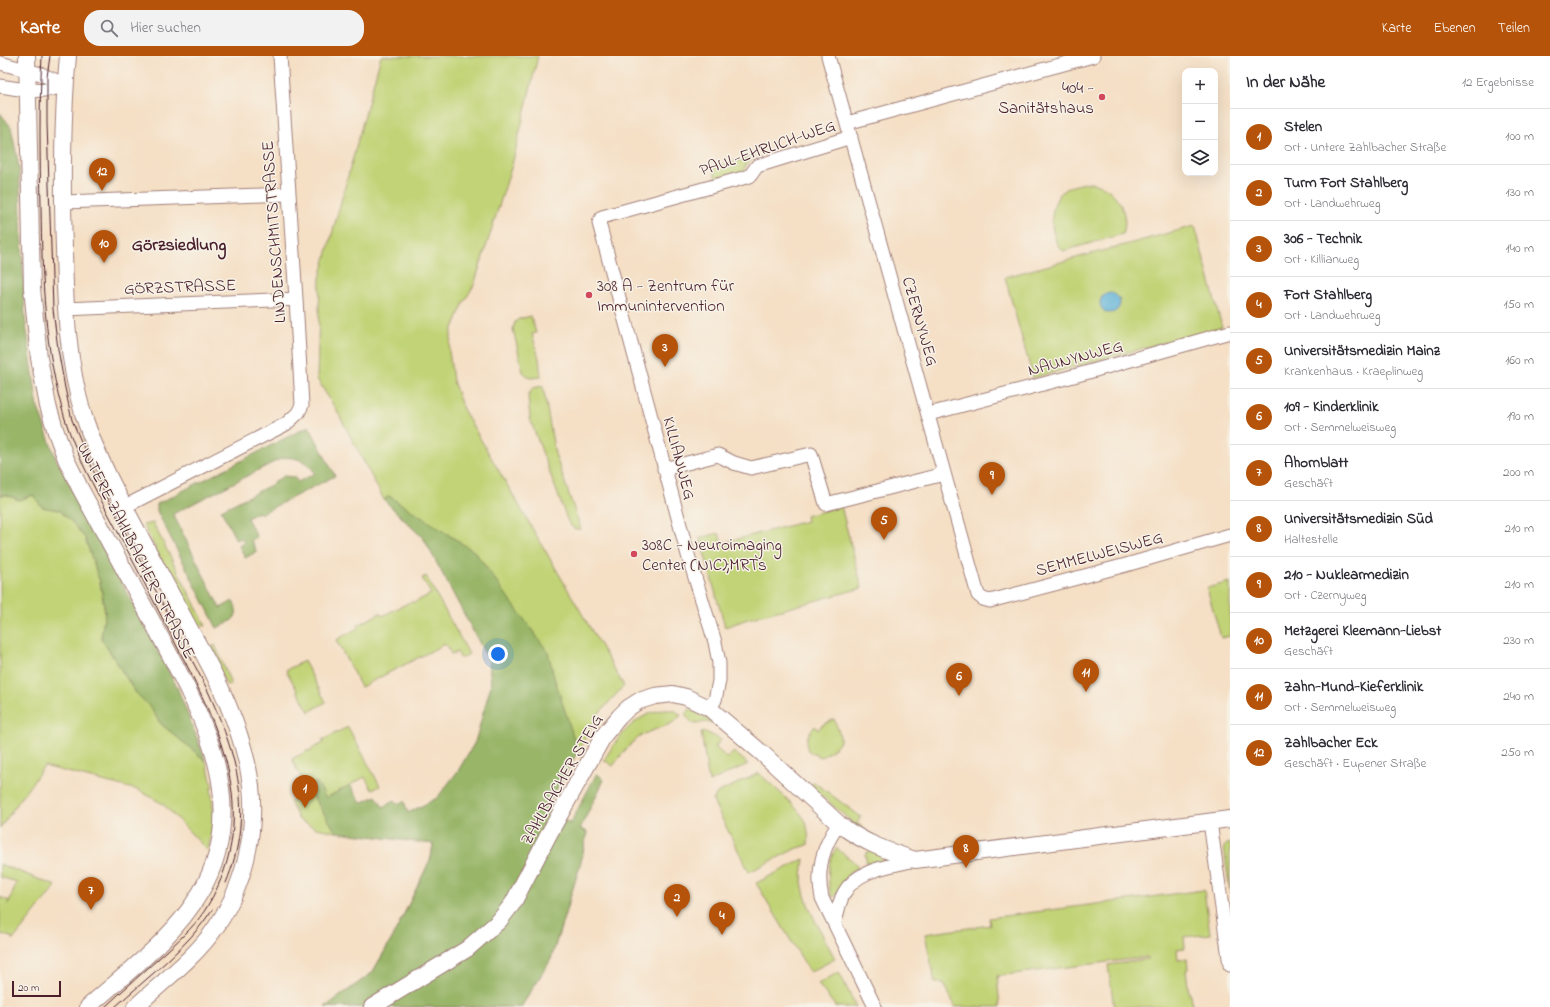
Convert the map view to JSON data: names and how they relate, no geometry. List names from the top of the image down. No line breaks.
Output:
{"streets":{"street":["PAUL-EHRLICH-WEG","LINDENSCHMITSTRASSE","GÖRZSTRASSE","CZERNYWEG","NAUNYNWEG","KILLIANWEG","UNTERE ZAHLBACHER STRASSE","SEMMELWEISWEG","ZAHLBACHER STEIG"]},"crossings":[["PAUL-EHRLICH-WEG","CZERNYWEG"],["PAUL-EHRLICH-WEG","KILLIANWEG"],["LINDENSCHMITSTRASSE","GÖRZSTRASSE"],["LINDENSCHMITSTRASSE","UNTERE ZAHLBACHER STRASSE"],["GÖRZSTRASSE","UNTERE ZAHLBACHER STRASSE"],["CZERNYWEG","NAUNYNWEG"],["CZERNYWEG","SEMMELWEISWEG"],["KILLIANWEG","ZAHLBACHER STEIG"]],"districts":["Görzsiedlung"],"places":["404 - Sanitätshaus","308 A - Zentrum für Immunintervention","308C - Neuroimaging Center (NIC);MRTs"],"scale_bar":"20 m","page":{"header":"Karte","search":"Hier suchen","nav":["Karte","Ebenen","Teilen"],"heading":["In der Nähe","12 Ergebnisse"],"map_buttons":["+","−"],"list":[{"mark":"1","name":"Stelen","note":"Ort · Untere Zahlbacher Straße","value":"100 m"},{"mark":"2","name":"Turm Fort Stahlberg","note":"Ort · Landwehrweg","value":"130 m"},{"mark":"3","name":"306 - Technik","note":"Ort · Killianweg","value":"140 m"},{"mark":"4","name":"Fort Stahlberg","note":"Ort · Landwehrweg","value":"150 m"},{"mark":"5","name":"Universitätsmedizin Mainz","note":"Krankenhaus · Kraeplinweg","value":"160 m"},{"mark":"6","name":"109 - Kinderklinik","note":"Ort · Semmelweisweg","value":"190 m"},{"mark":"7","name":"Ahornblatt","note":"Geschäft","value":"200 m"},{"mark":"8","name":"Universitätsmedizin Süd","note":"Haltestelle","value":"210 m"},{"mark":"9","name":"210 - Nuklearmedizin","note":"Ort · Czernyweg","value":"210 m"},{"mark":"10","name":"Metzgerei Kleemann-Liebst","note":"Geschäft","value":"230 m"},{"mark":"11","name":"Zahn-Mund-Kieferklinik","note":"Ort · Semmelweisweg","value":"240 m"},{"mark":"12","name":"Zahlbacher Eck","note":"Geschäft · Eupener Straße","value":"250 m"}],"pins":["12","10","3","9","5","11","6","1","8","7","2","4"],"scale":"20 m"}}
